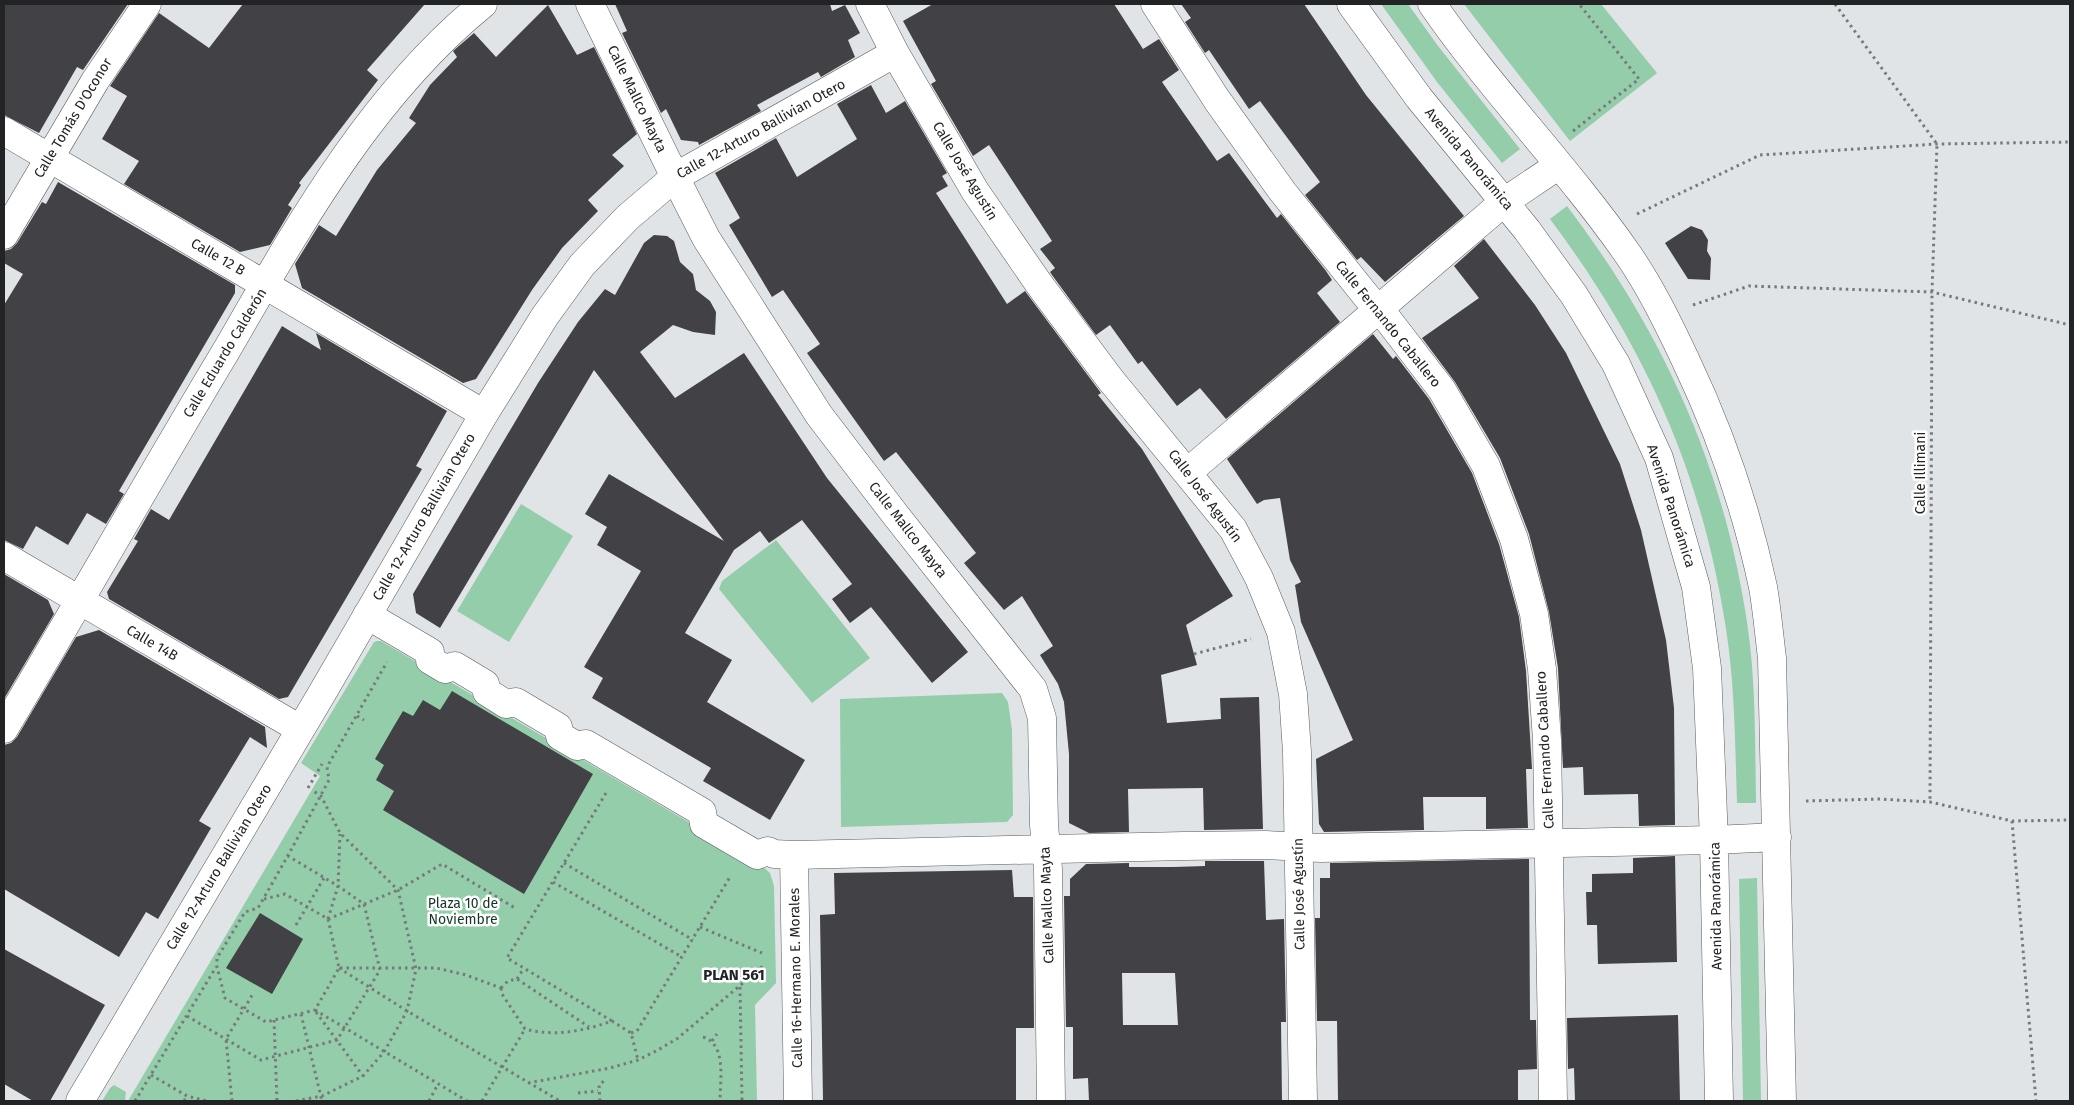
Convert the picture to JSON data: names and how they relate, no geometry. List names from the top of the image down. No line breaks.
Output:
{"streets":{"street":["Calle Mallco Mayta","Calle Tomás D'Oconor","Calle 12-Arturo Ballivian Otero","Avenida Panorámica","Calle José Agustín","Calle 12 B","Calle Fernando Caballero","Calle Eduardo Calderón","Calle 14B","Calle 16-Hermano E. Morales"],"path":["Calle Illimani"]},"crossings":[["Calle Mallco Mayta","Calle 12-Arturo Ballivian Otero"],["Calle Tomás D'Oconor","Calle 12 B"],["Calle 12-Arturo Ballivian Otero","Calle José Agustín"],["Calle 12-Arturo Ballivian Otero","Calle 12 B"],["Calle 12-Arturo Ballivian Otero","Calle 14B"],["Calle 12 B","Calle Eduardo Calderón"],["Calle Eduardo Calderón","Calle 14B"]],"districts":["PLAN 561"],"parks":["Plaza 10 de Noviembre"]}
